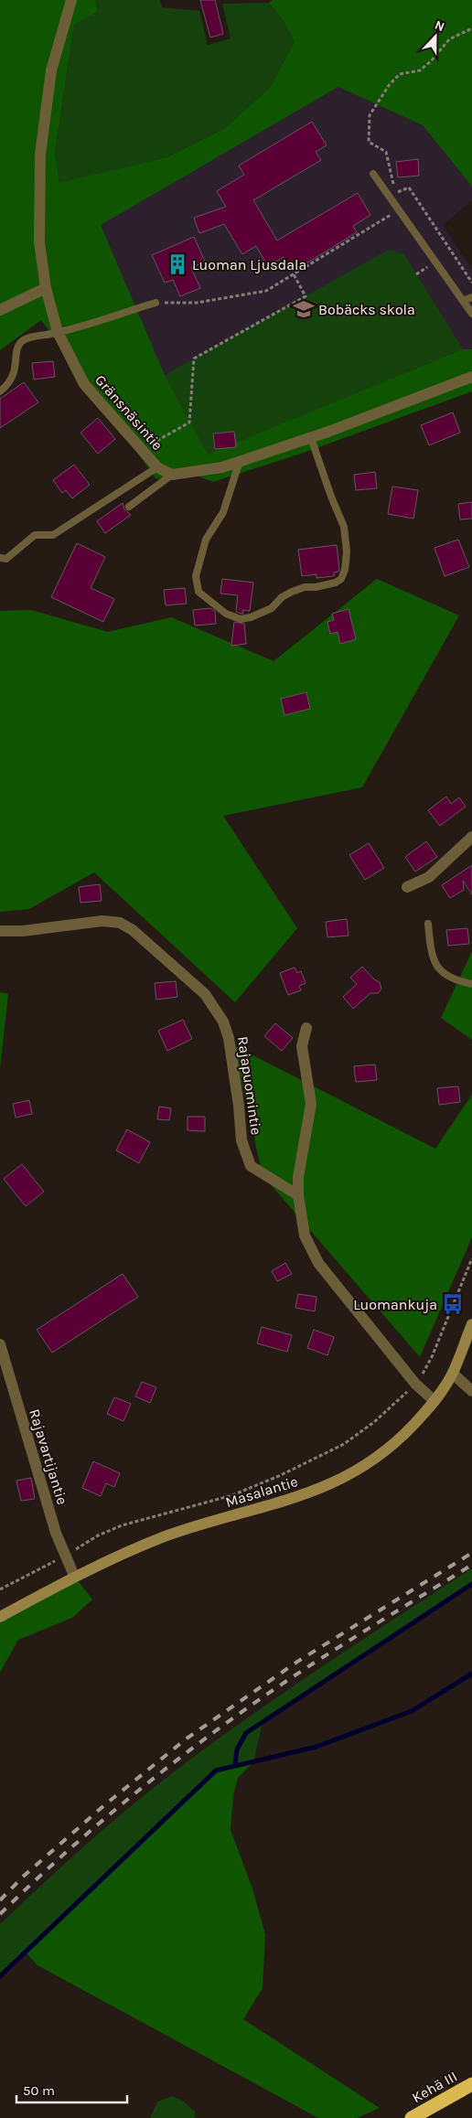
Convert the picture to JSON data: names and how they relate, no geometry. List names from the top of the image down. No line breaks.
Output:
{"streets":{"highway":["Kehä III"],"street":["Gränsnäsintie","Rajapuomintie","Rajavartijantie","Masalantie"]},"crossings":[["Rajavartijantie","Masalantie"]],"places":{"building":["Luoman Ljusdala"],"school or university":["Bobäcks skola"],"bus stop":["Luomankuja"]},"scale_bar":"50 m","north":"top"}
